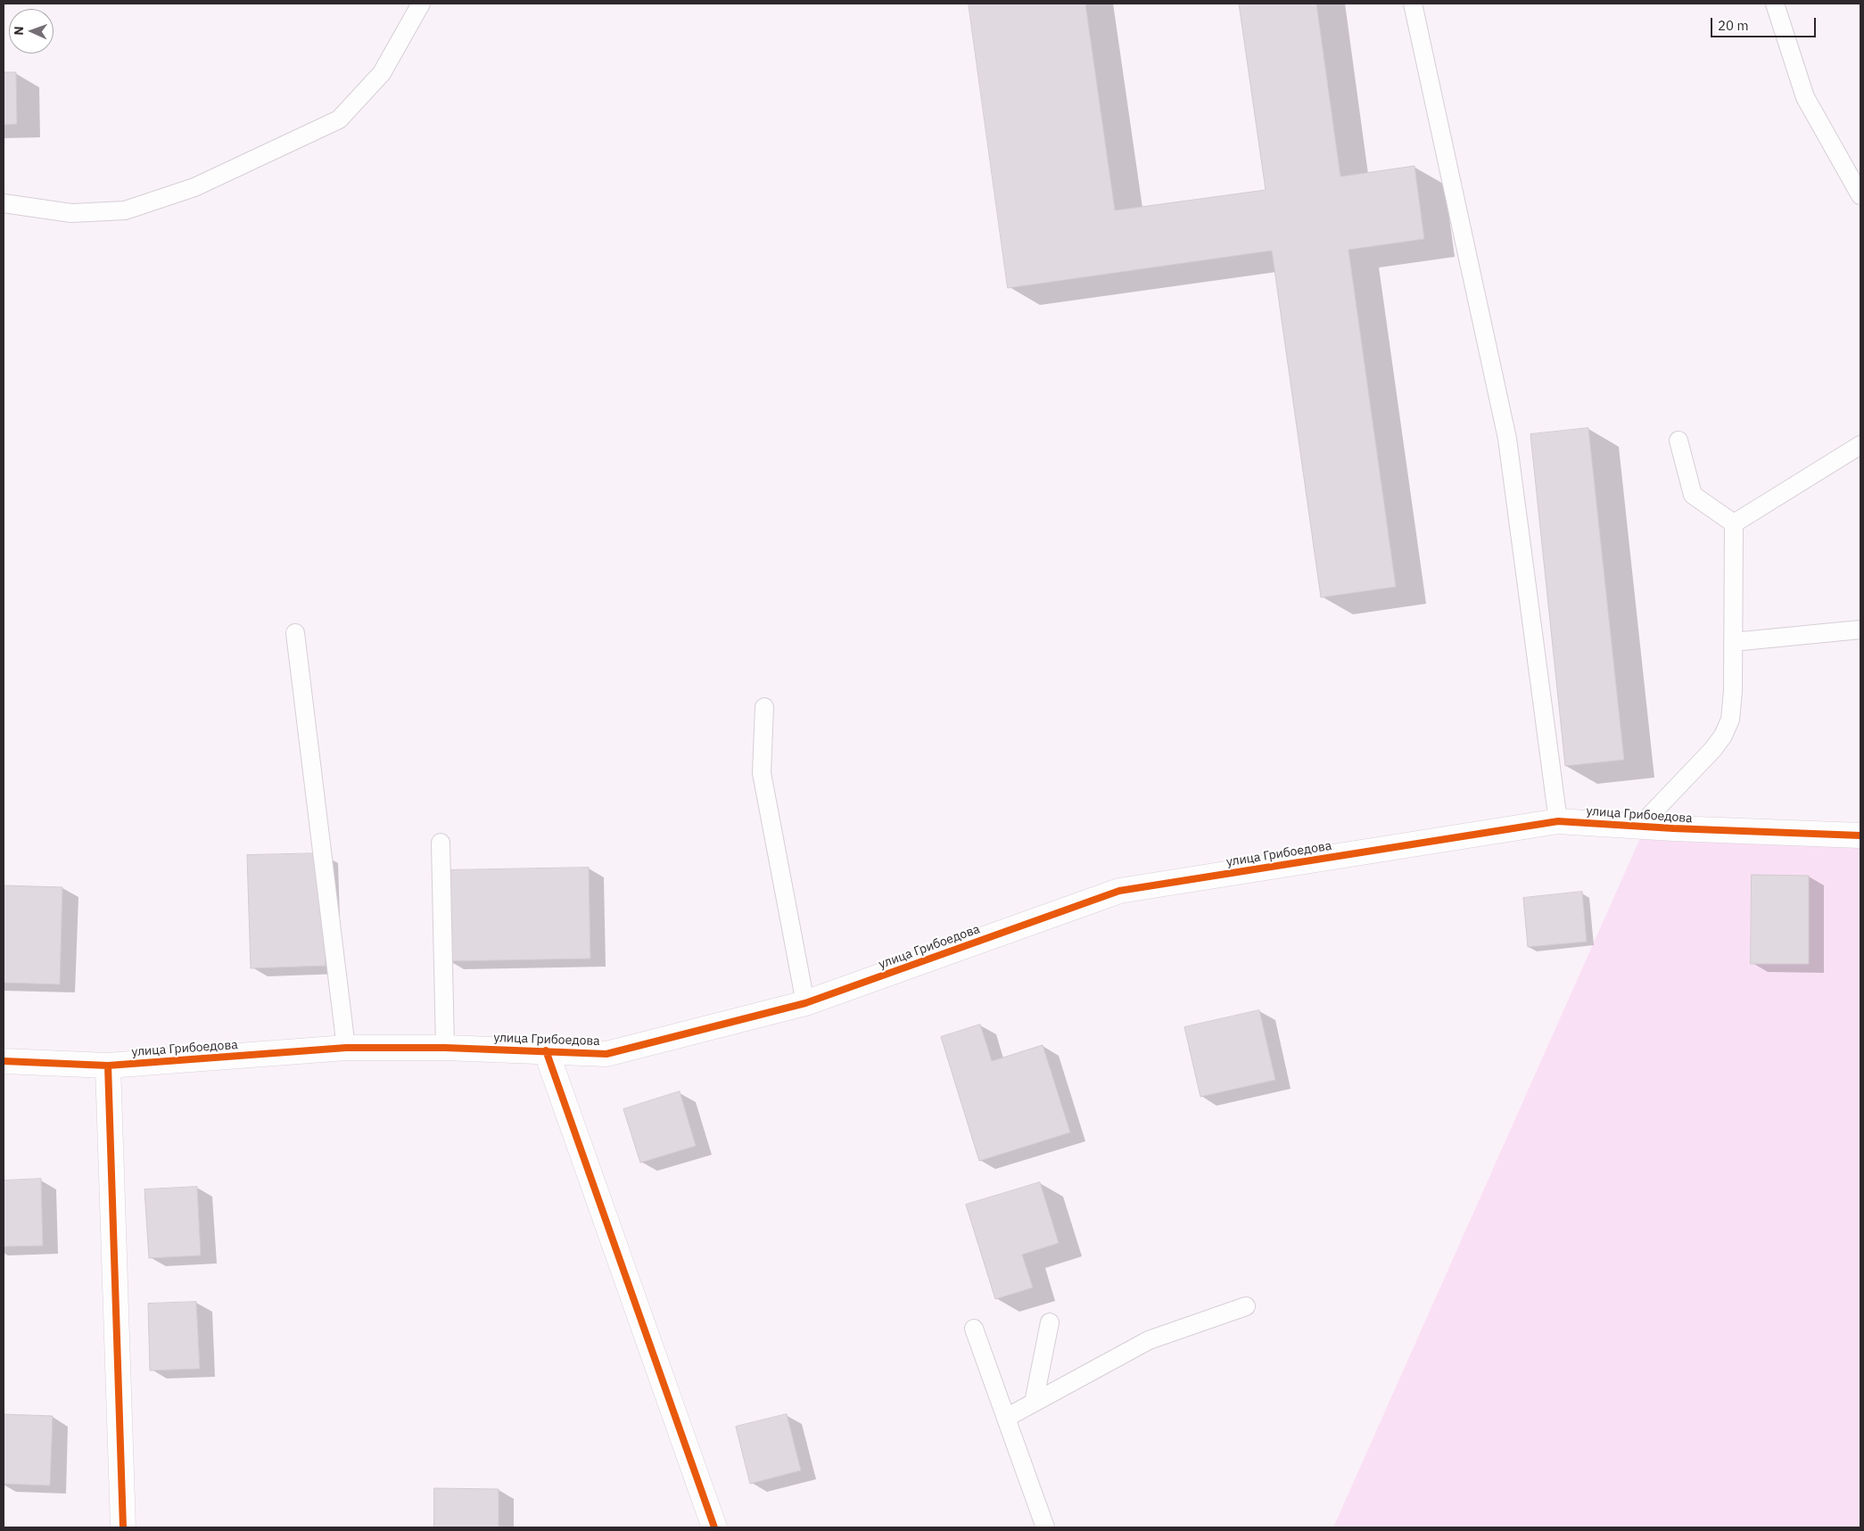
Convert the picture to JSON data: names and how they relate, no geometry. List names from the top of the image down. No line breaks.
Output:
{"streets":{"street":["улица Грибоедова"]},"scale_bar":"20 m","north":"left"}
